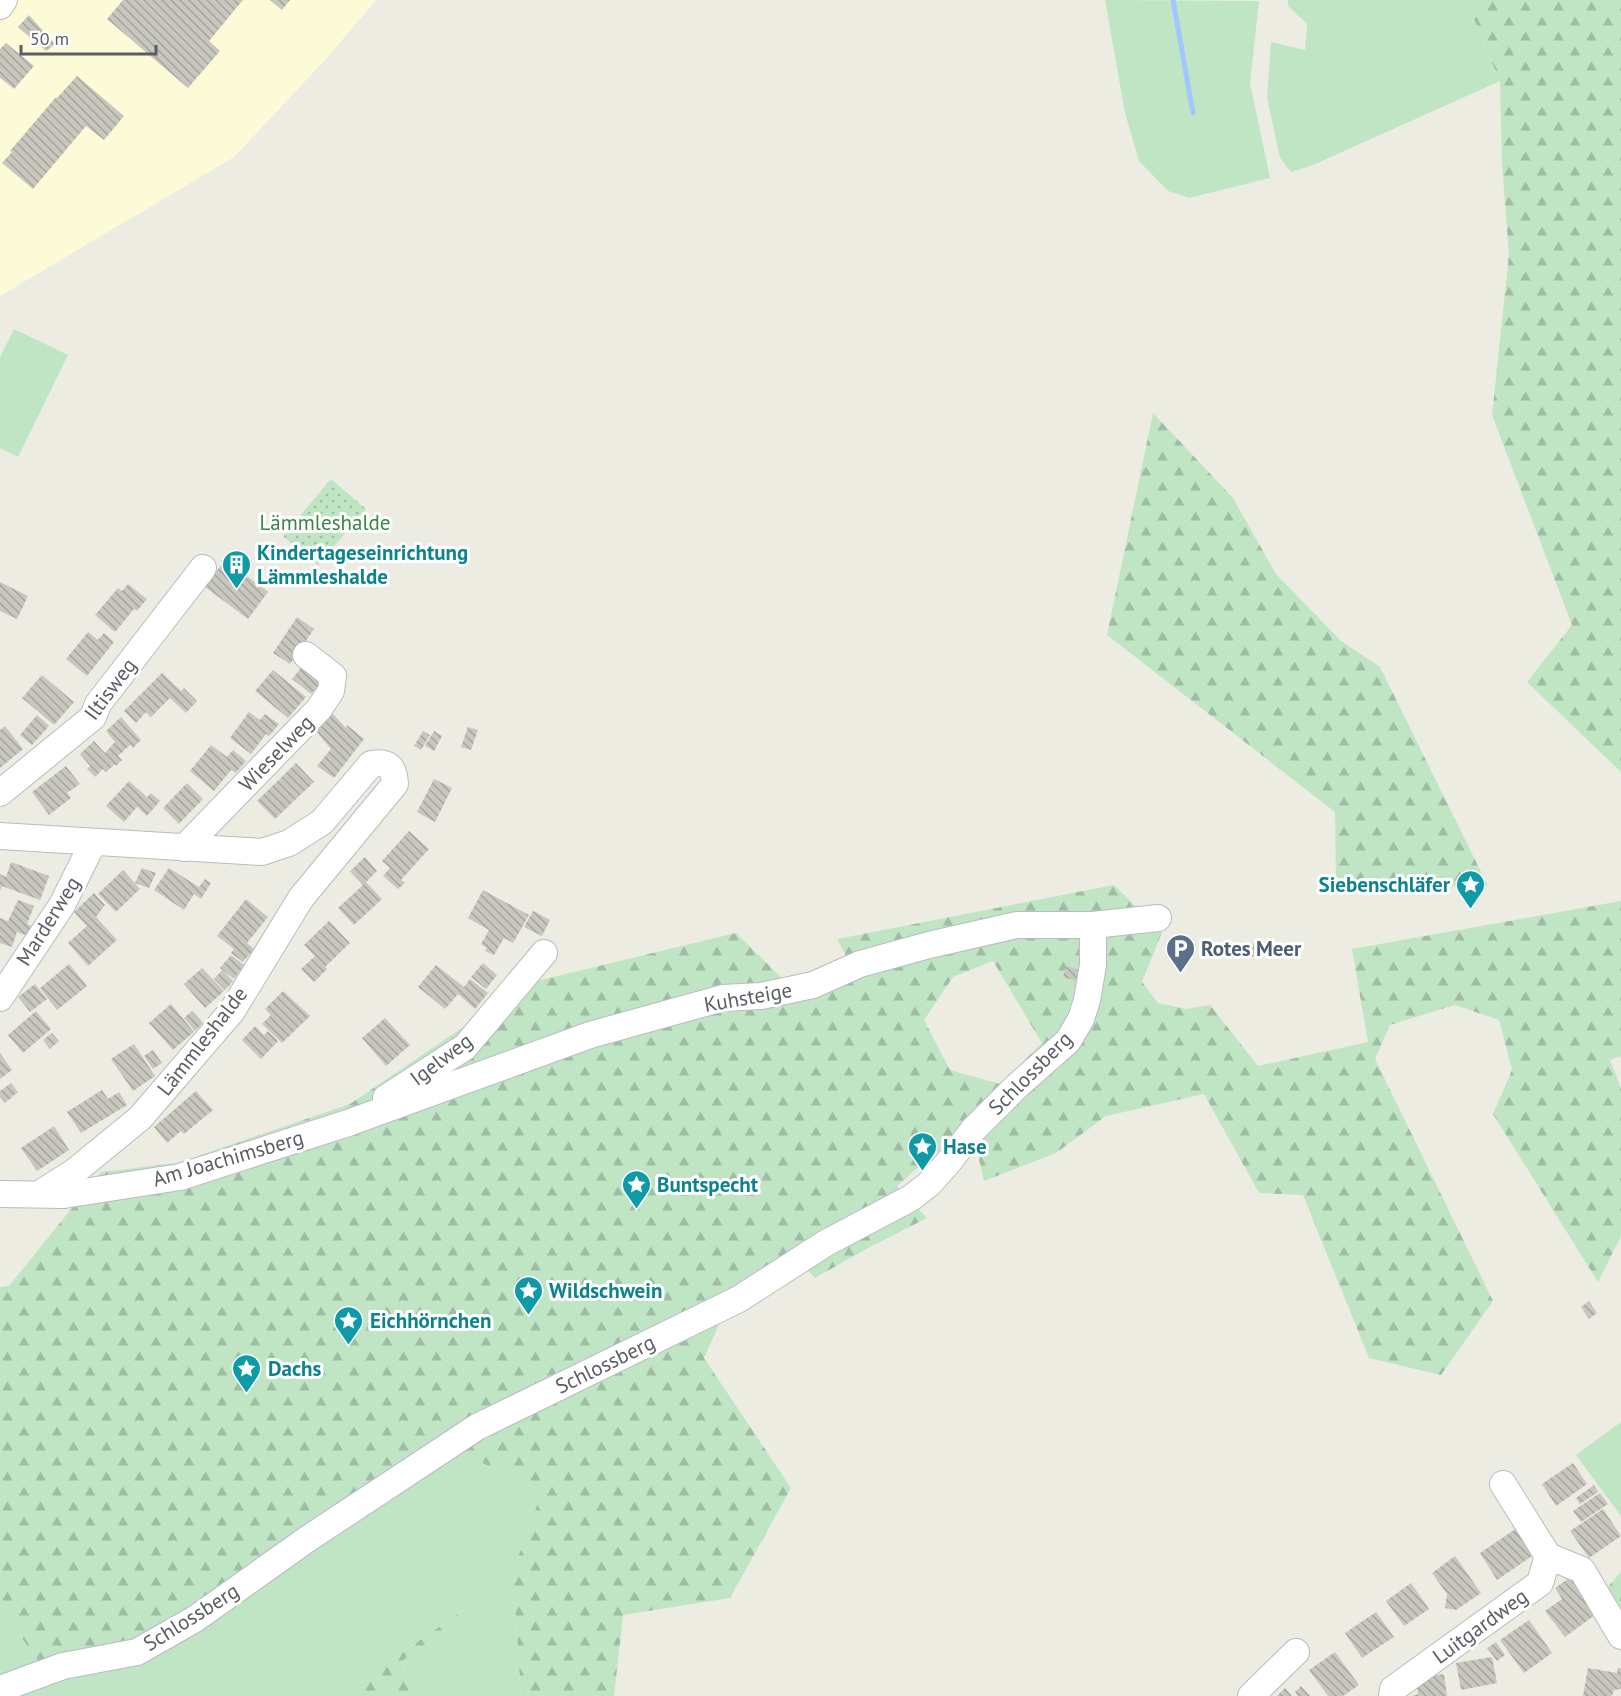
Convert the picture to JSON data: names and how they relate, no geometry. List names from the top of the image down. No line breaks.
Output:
{"streets":{"street":["Iltisweg","Wieselweg","Marderweg","Kuhsteige","Lämmleshalde","Igelweg","Schlossberg","Am Joachimsberg","Luitgardweg"]},"crossings":[["Wieselweg","Lämmleshalde"],["Marderweg","Lämmleshalde"],["Kuhsteige","Igelweg"],["Kuhsteige","Schlossberg"],["Kuhsteige","Am Joachimsberg"],["Lämmleshalde","Am Joachimsberg"],["Igelweg","Am Joachimsberg"]],"parks":["Lämmleshalde"],"places":{"building":["Kindertageseinrichtung Lämmleshalde"],"place":["Siebenschläfer","Hase","Buntspecht","Wildschwein","Eichhörnchen","Dachs"],"parking":["Rotes Meer"]},"scale_bar":"50 m"}
